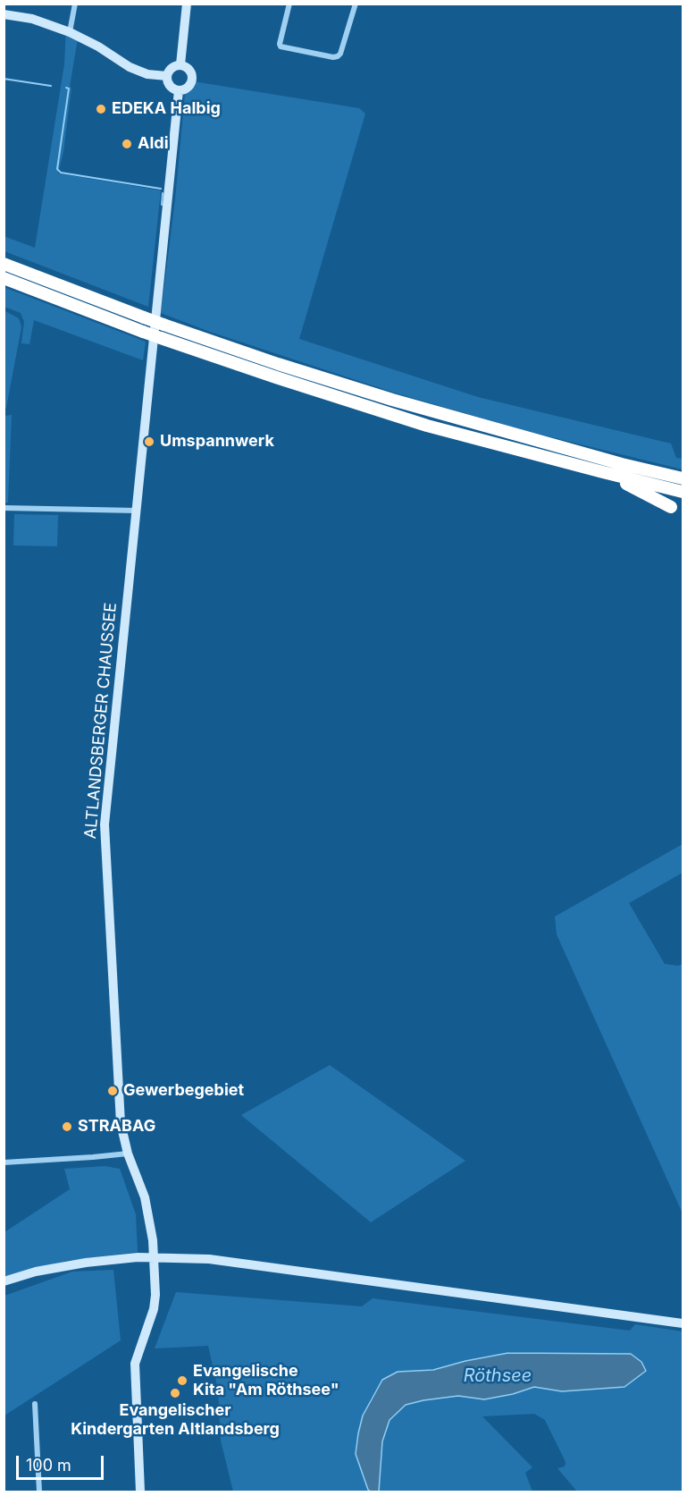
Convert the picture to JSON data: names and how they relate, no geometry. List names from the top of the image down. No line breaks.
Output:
{"streets":{"street":["ALTLANDSBERGER CHAUSSEE"]},"water":["Röthsee"],"places":["EDEKA Halbig","Aldi","Umspannwerk","Gewerbegebiet","STRABAG","Evangelische Kita \"Am Röthsee\"","Evangelischer Kindergarten Altlandsberg"],"scale_bar":"100 m"}
